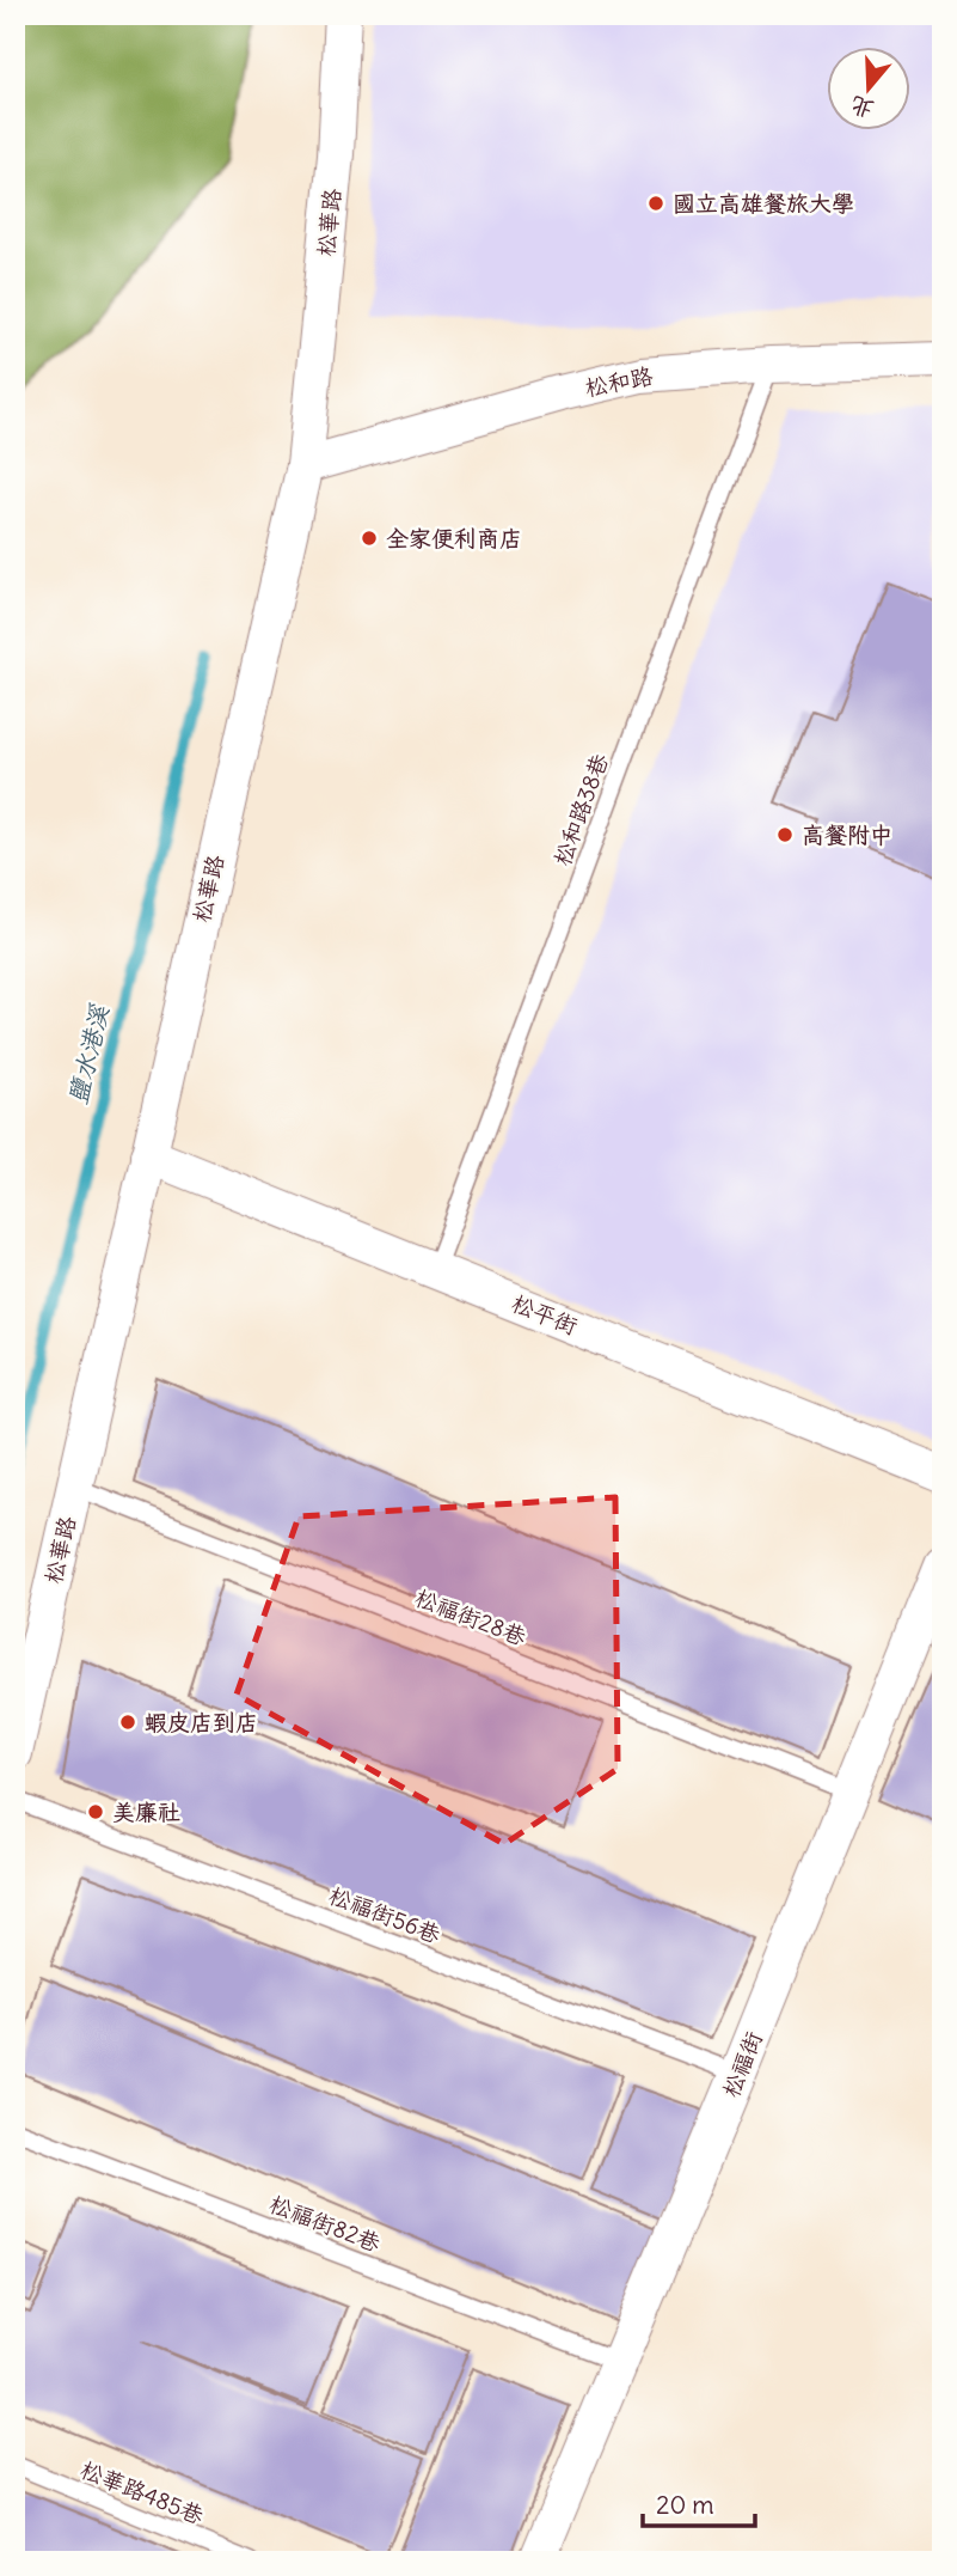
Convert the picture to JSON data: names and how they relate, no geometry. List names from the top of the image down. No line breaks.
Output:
{"streets":{"street":["松華路","松和路","松平街","松福街"],"lane":["松和路38巷","松福街28巷","松福街56巷","松福街82巷","松華路485巷"]},"crossings":[["松華路","松和路"],["松華路","松平街"],["松華路","松福街28巷"],["松和路","松和路38巷"],["松和路38巷","松平街"],["松福街28巷","松福街"],["松福街56巷","松福街"],["松福街","松福街82巷"]],"water":["鹽水港溪"],"places":["國立高雄餐旅大學","全家便利商店","高餐附中","蝦皮店到店","美廉社"],"scale_bar":"20 m","north":"bottom"}
